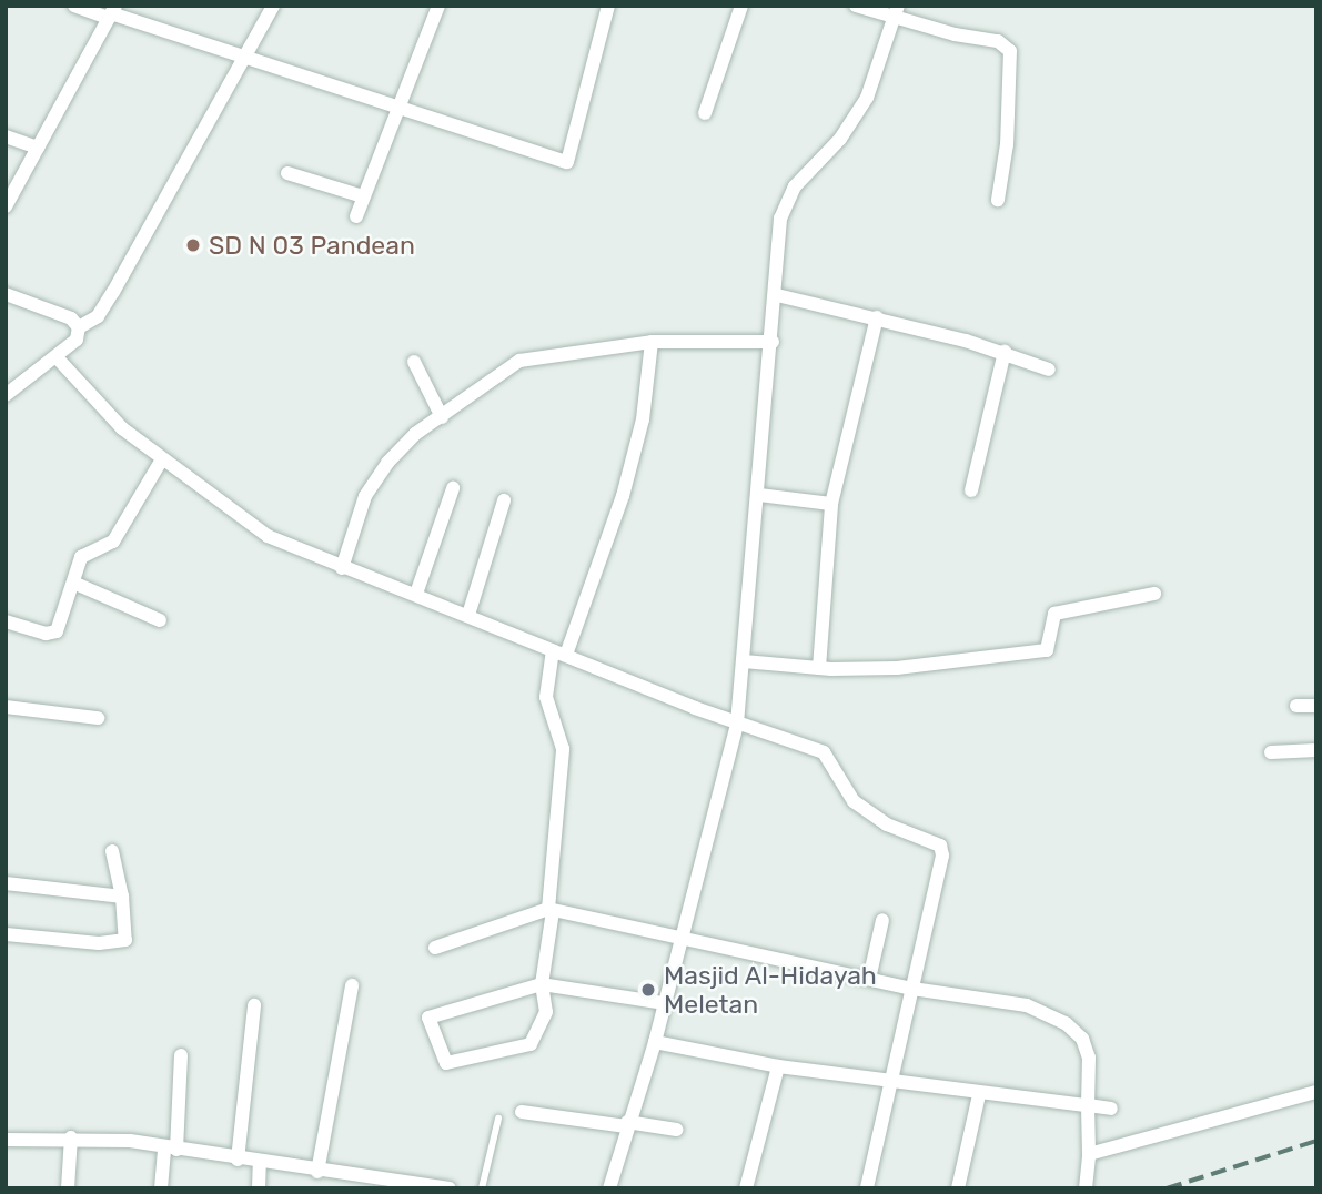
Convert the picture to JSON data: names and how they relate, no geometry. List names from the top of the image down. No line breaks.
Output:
{"places":["SD N 03 Pandean","Masjid Al-Hidayah Meletan"]}
